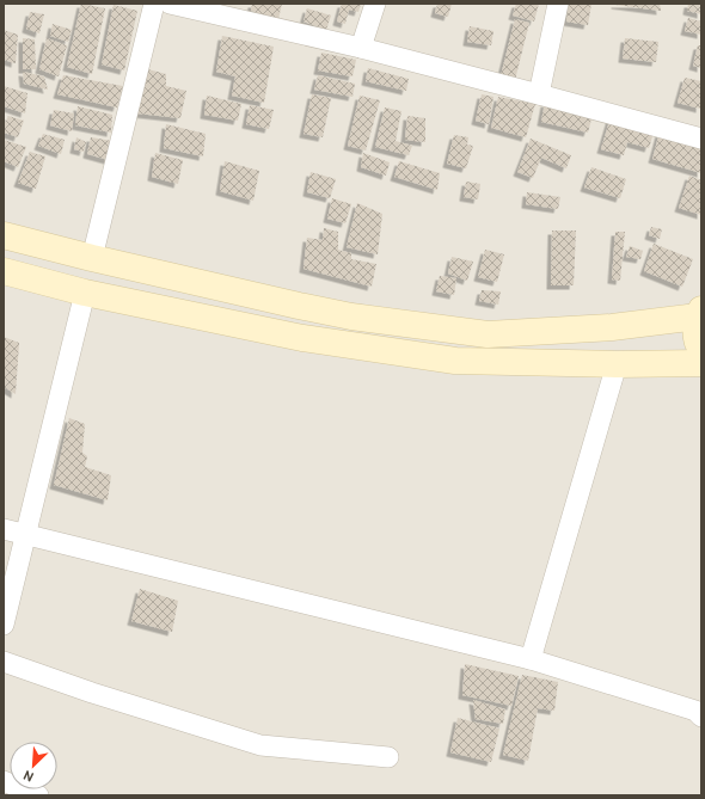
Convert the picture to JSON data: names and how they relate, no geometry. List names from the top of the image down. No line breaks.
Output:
{"north":"bottom left"}
